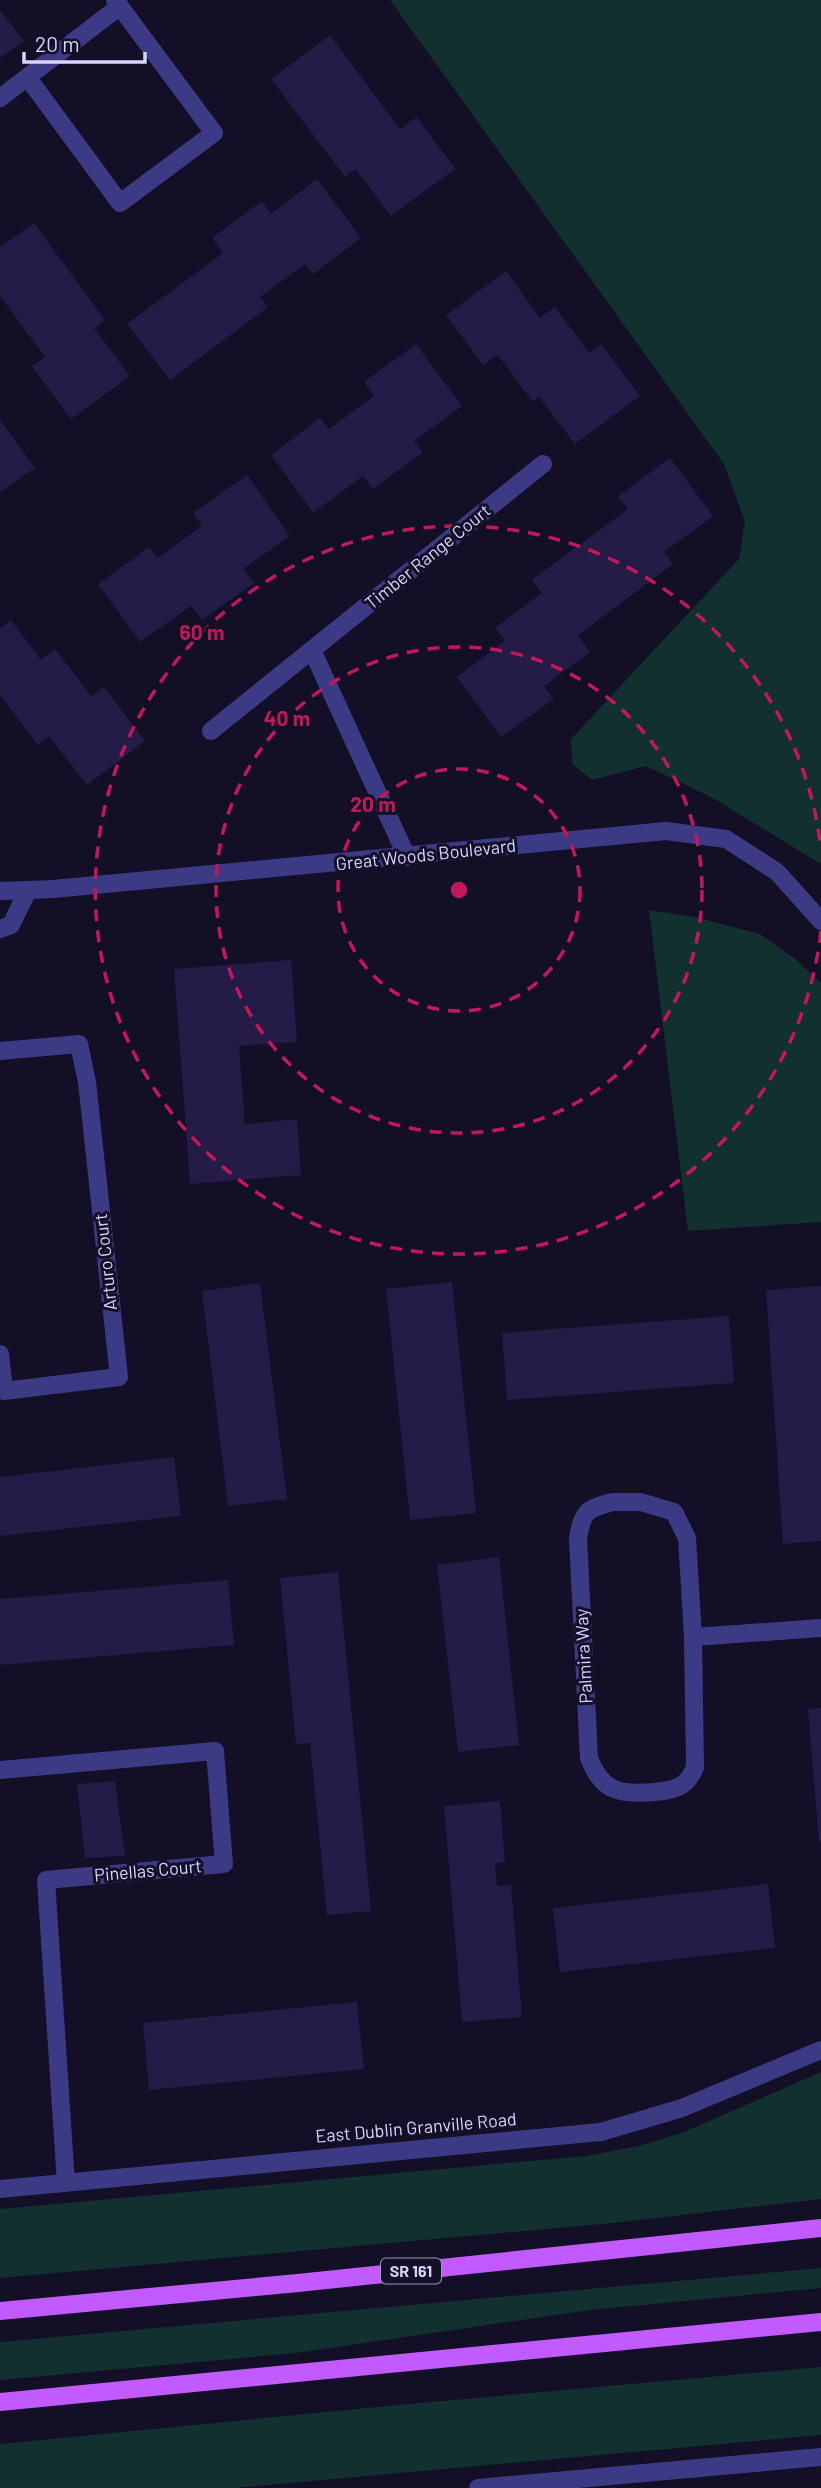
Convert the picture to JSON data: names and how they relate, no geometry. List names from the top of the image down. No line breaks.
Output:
{"streets":{"main road":["SR 161"],"street":["Timber Range Court","Great Woods Boulevard","Arturo Court","Palmira Way","Pinellas Court","East Dublin Granville Road"]},"crossings":[["Pinellas Court","East Dublin Granville Road"]],"scale_bar":"20 m","rings":["60 m","40 m","20 m"]}
